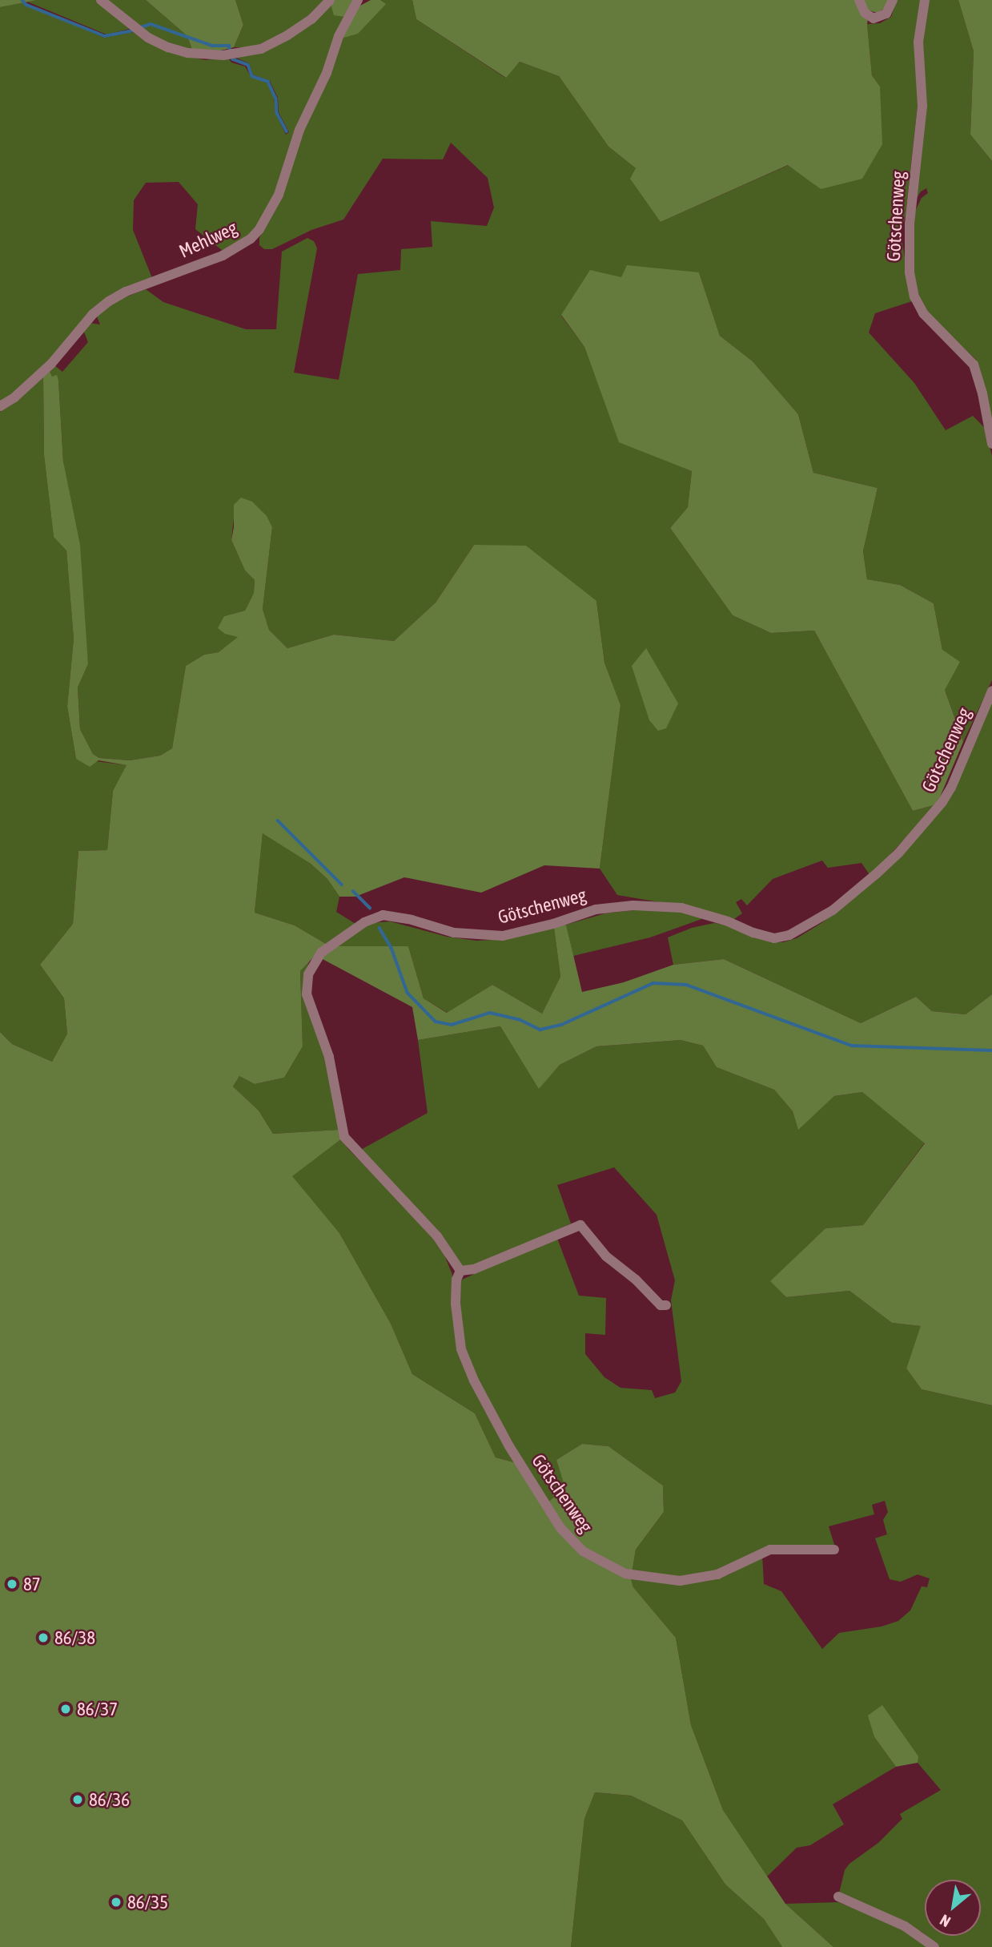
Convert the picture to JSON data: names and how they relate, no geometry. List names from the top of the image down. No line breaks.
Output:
{"streets":{"street":["Götschenweg","Mehlweg"]},"places":["87","86/38","86/37","86/36","86/35"],"north":"bottom left"}
